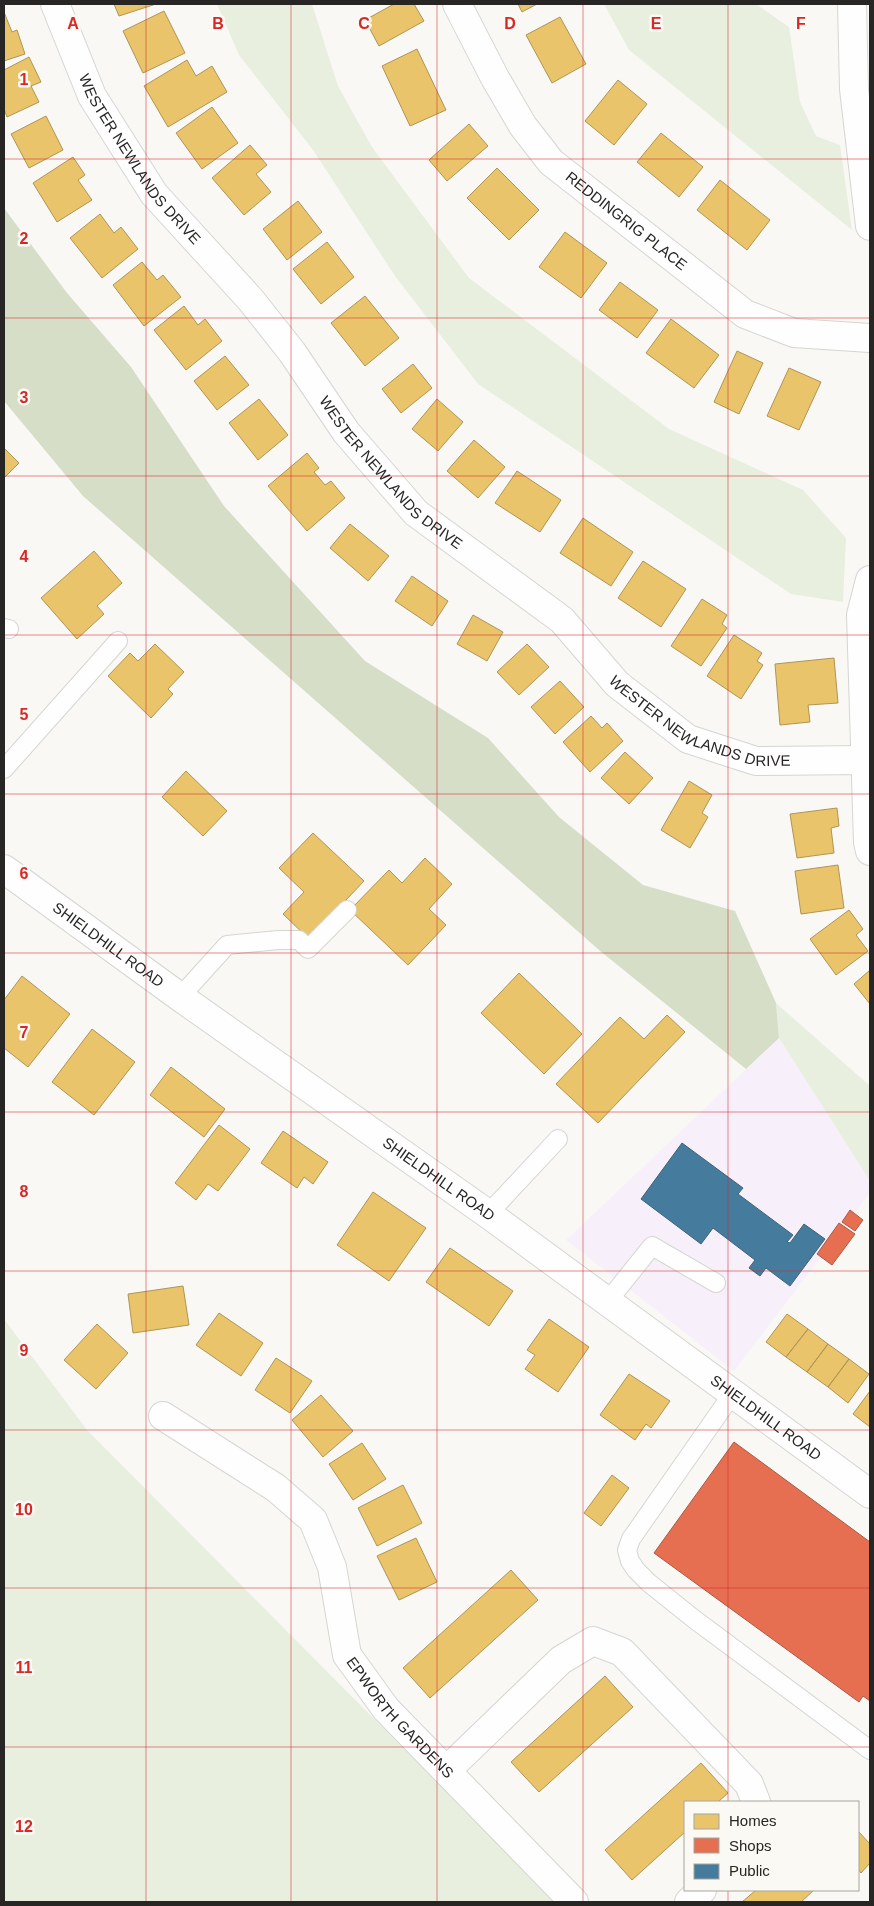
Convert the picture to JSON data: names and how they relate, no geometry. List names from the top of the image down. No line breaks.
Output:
{"streets":{"street":["WESTER NEWLANDS DRIVE","REDDINGRIG PLACE","SHIELDHILL ROAD","EPWORTH GARDENS"]},"legend":["Homes","Shops","Public"],"grid":{"columns":["A","B","C","D","E","F"],"rows":["1","2","3","4","5","6","7","8","9","10","11","12"]}}
